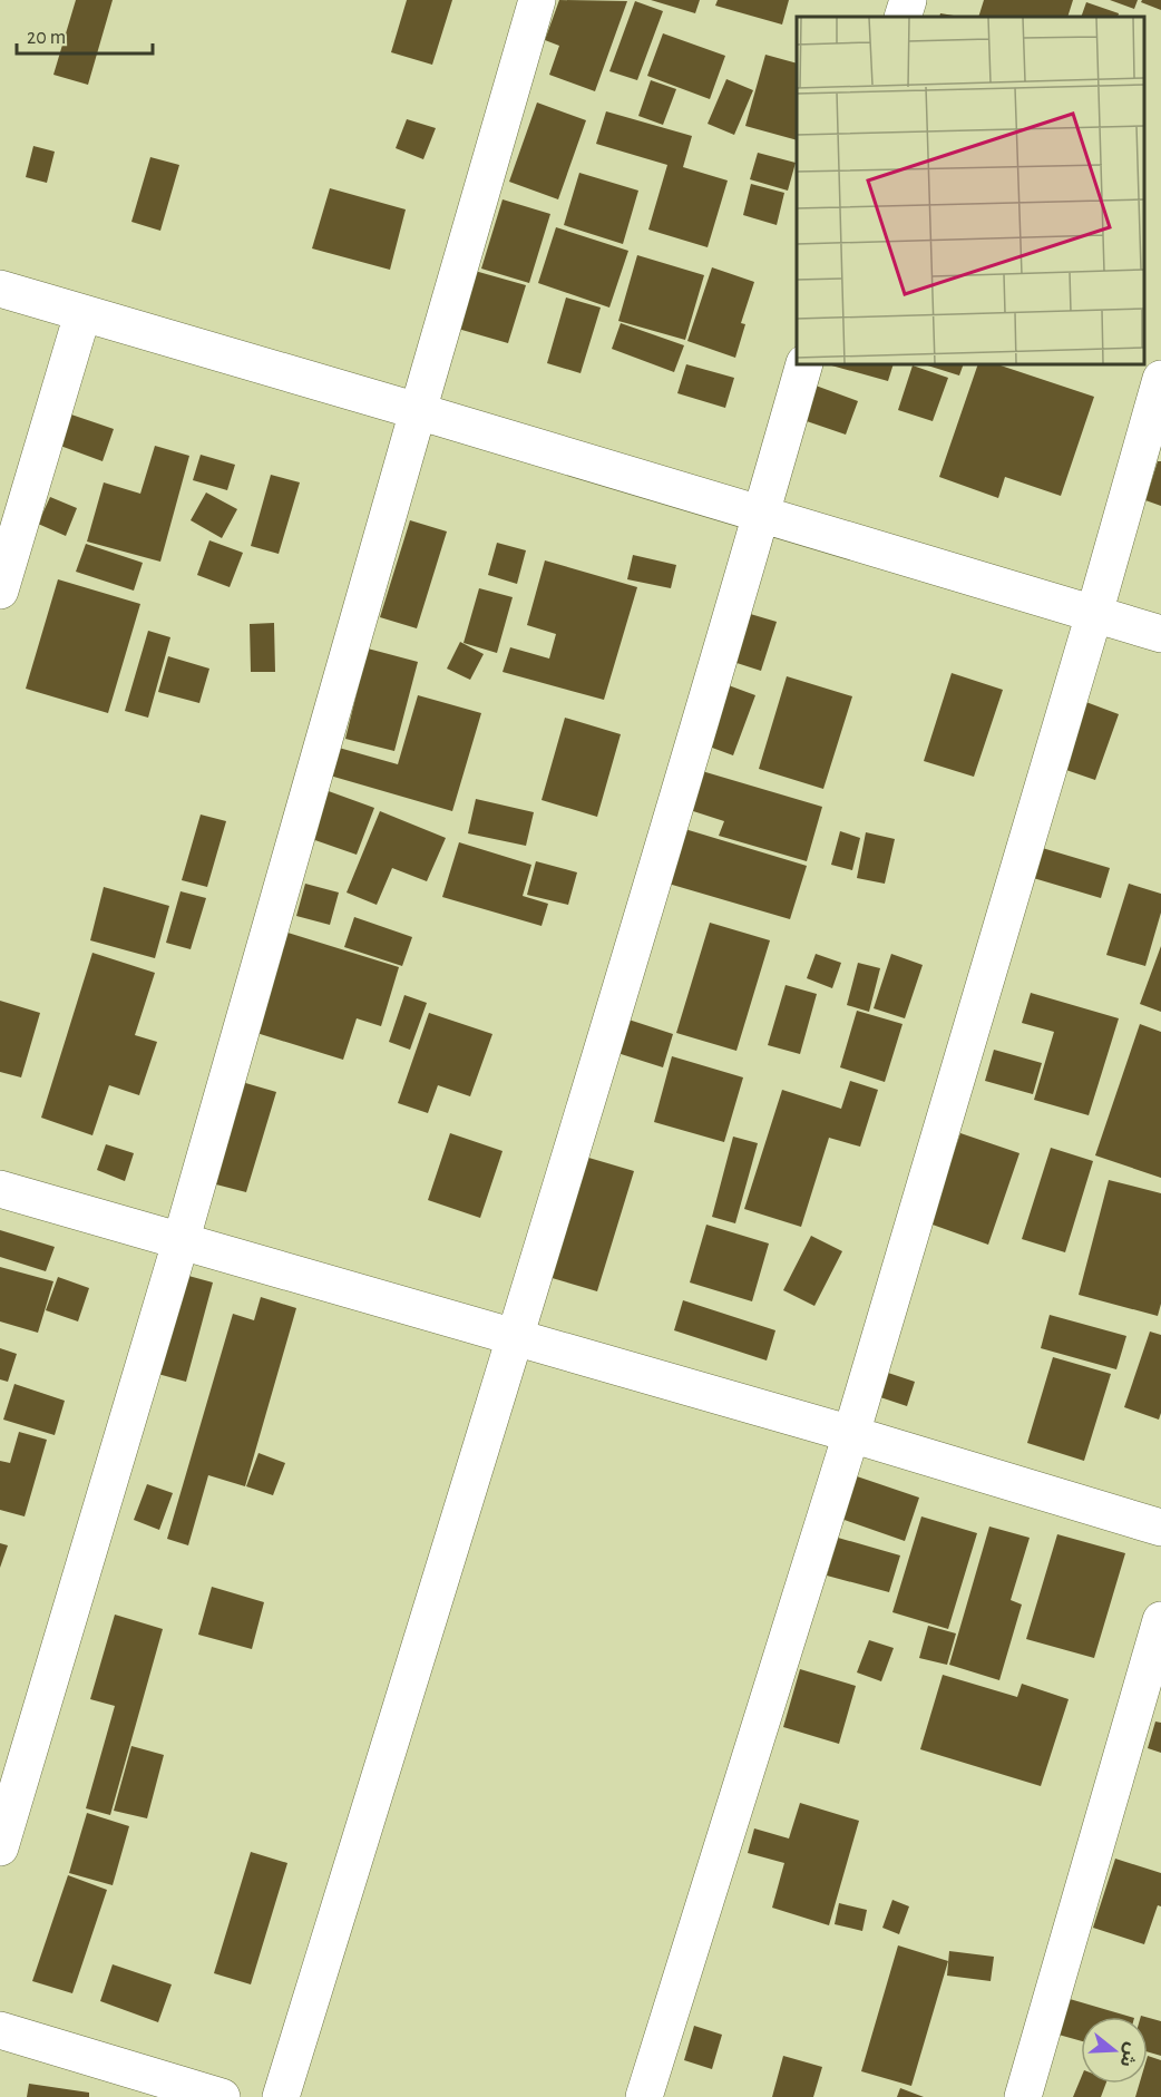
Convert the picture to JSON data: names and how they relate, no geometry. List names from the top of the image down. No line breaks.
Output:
{"scale_bar":"20 m","north":"right"}
